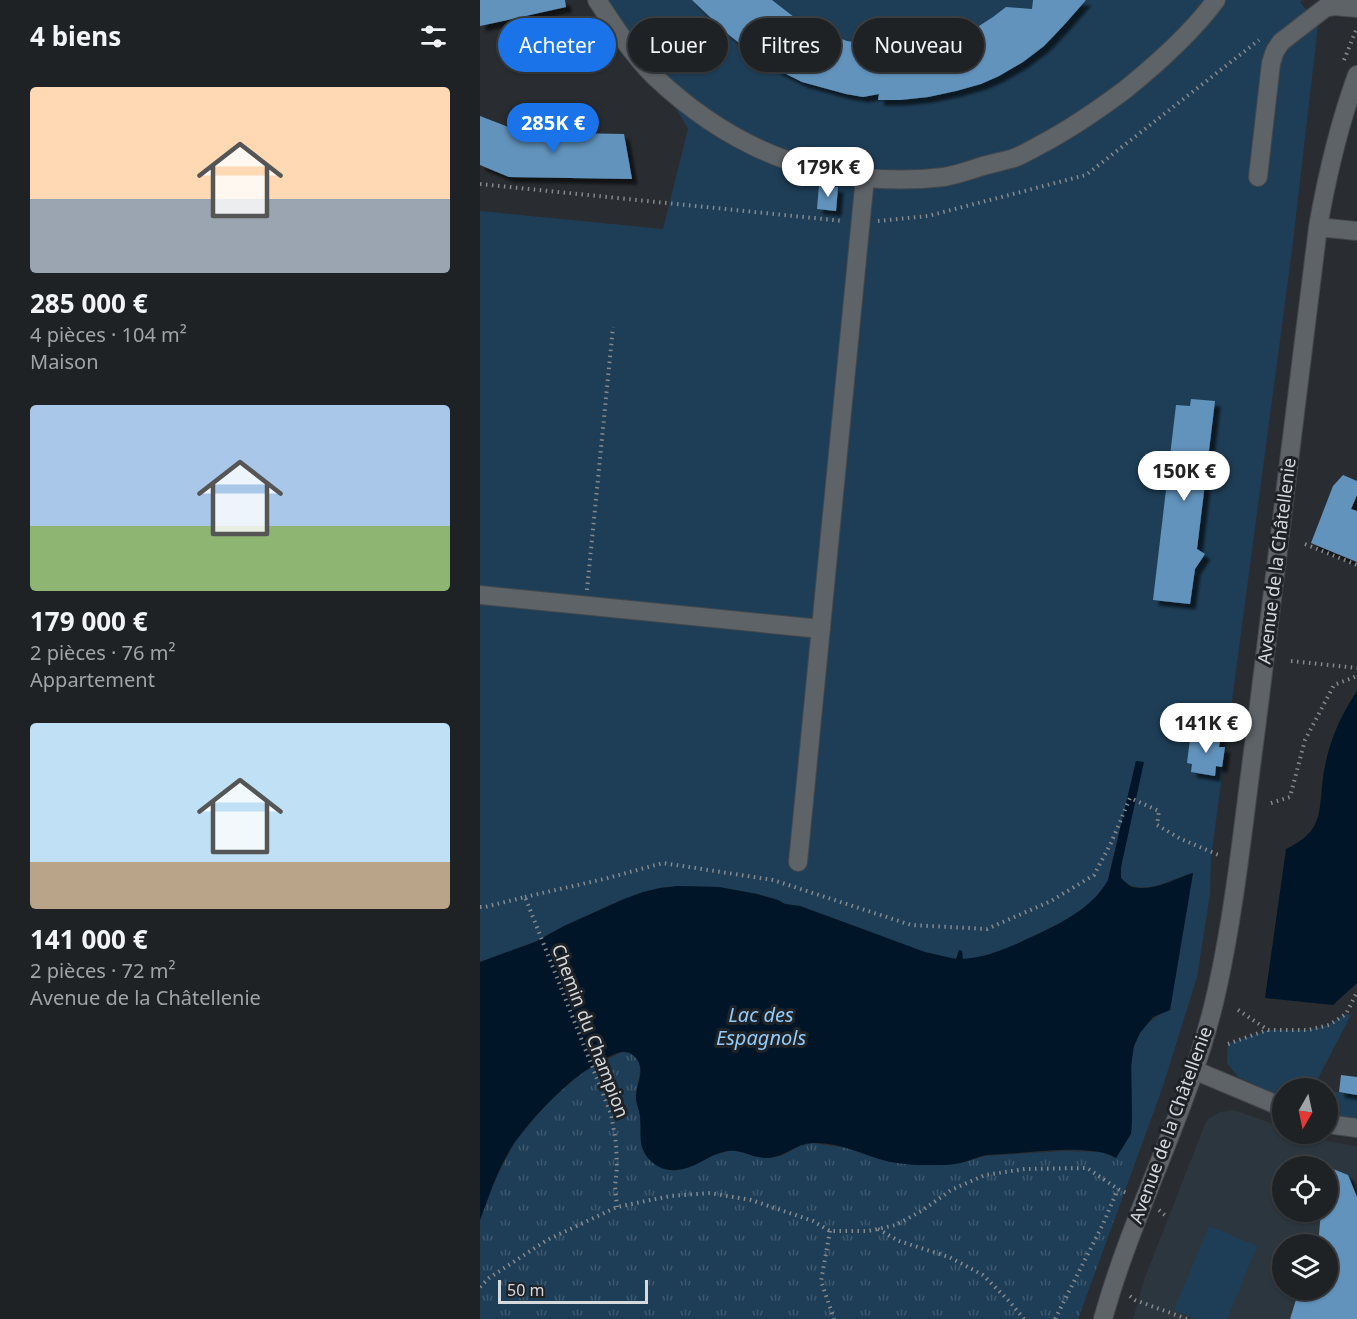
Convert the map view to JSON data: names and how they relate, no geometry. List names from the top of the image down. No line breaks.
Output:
{"streets":{"street":["Avenue de la Châtellenie"],"path":["Chemin du Champion"]},"water":["Lac des Espagnols"],"scale_bar":"50 m","north":"bottom","page":{"heading":"4 biens","chip":["Acheter","Louer","Filtres","Nouveau"],"list":[{"name":"285 000 €","note":"4 pièces · 104 m² · Maison"},{"name":"179 000 €","note":"2 pièces · 76 m² · Appartement"},{"name":"141 000 €","note":"2 pièces · 72 m² · Avenue de la Châtellenie"}],"price":["285K €","179K €","150K €","141K €"],"scale":"50 m"}}
